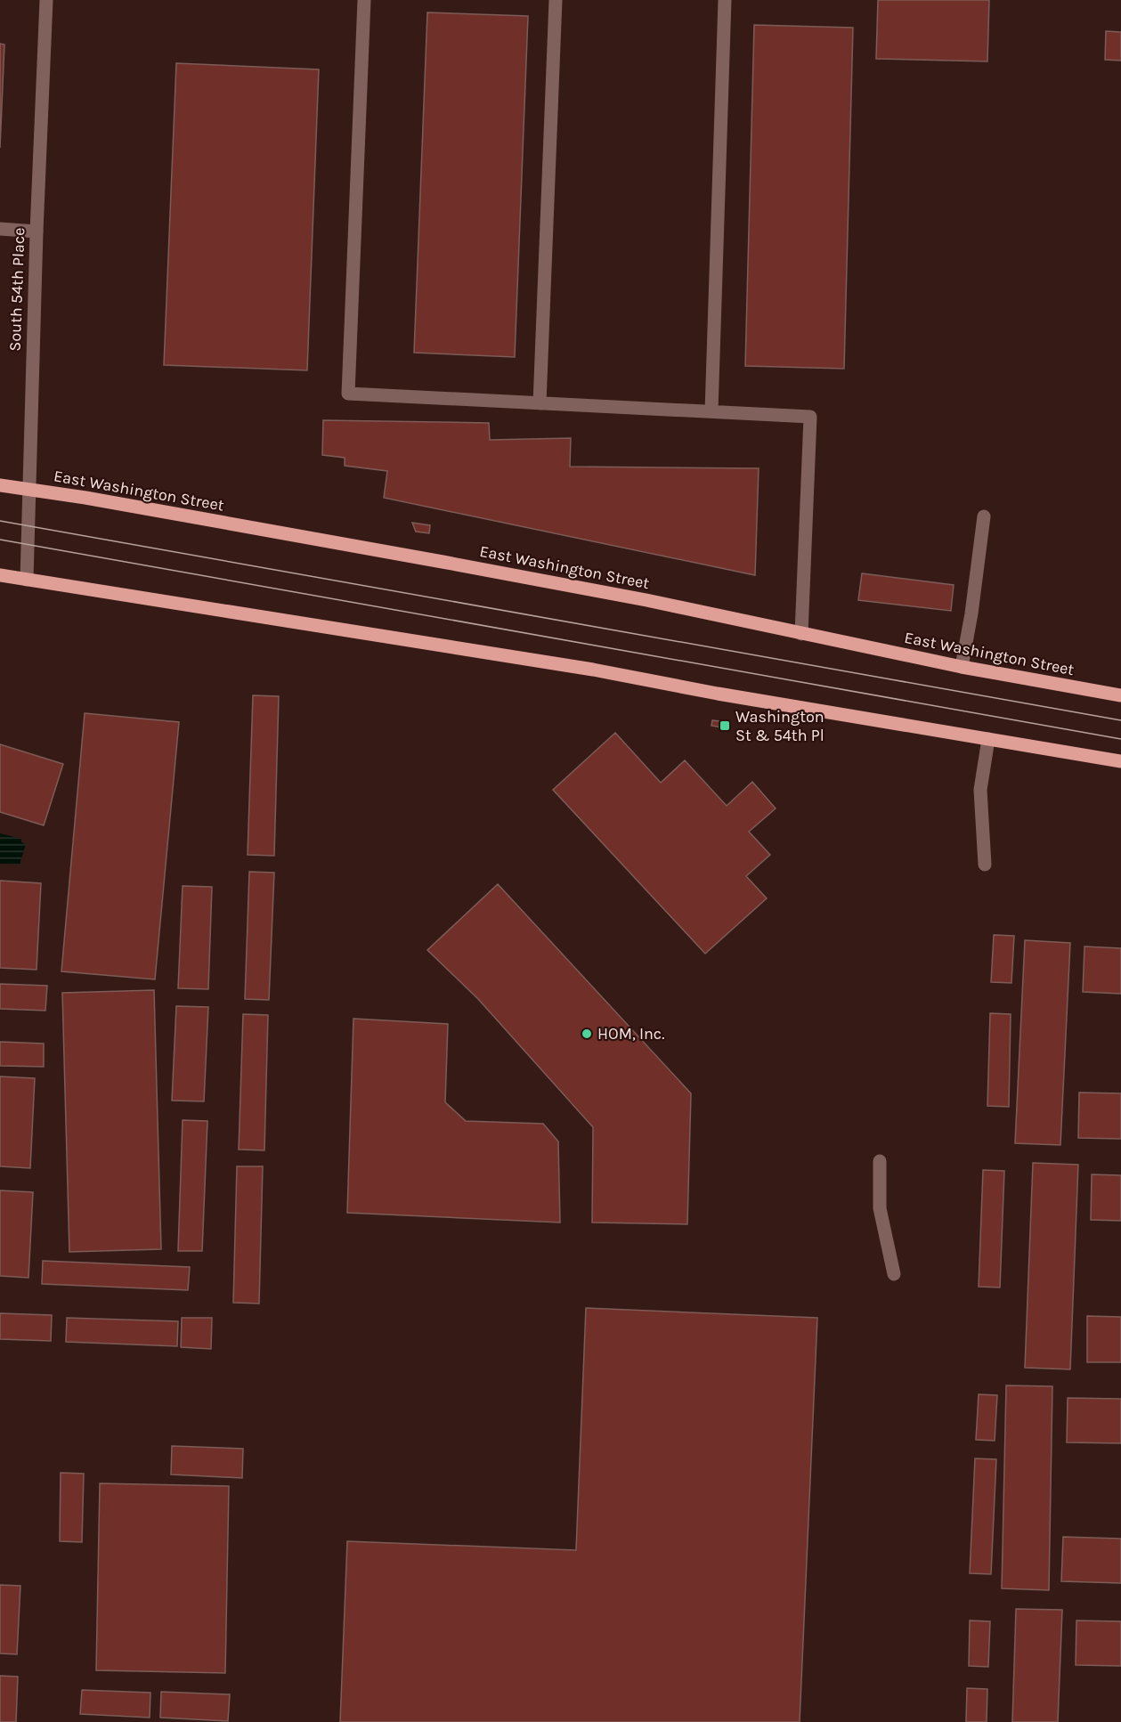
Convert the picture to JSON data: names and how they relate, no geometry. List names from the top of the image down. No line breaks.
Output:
{"streets":{"main road":["East Washington Street"],"street":["South 54th Place"]},"crossings":[["South 54th Place","East Washington Street"]],"places":{"transit":["Washington St & 54th Pl"],"other":["HOM, Inc."]}}
